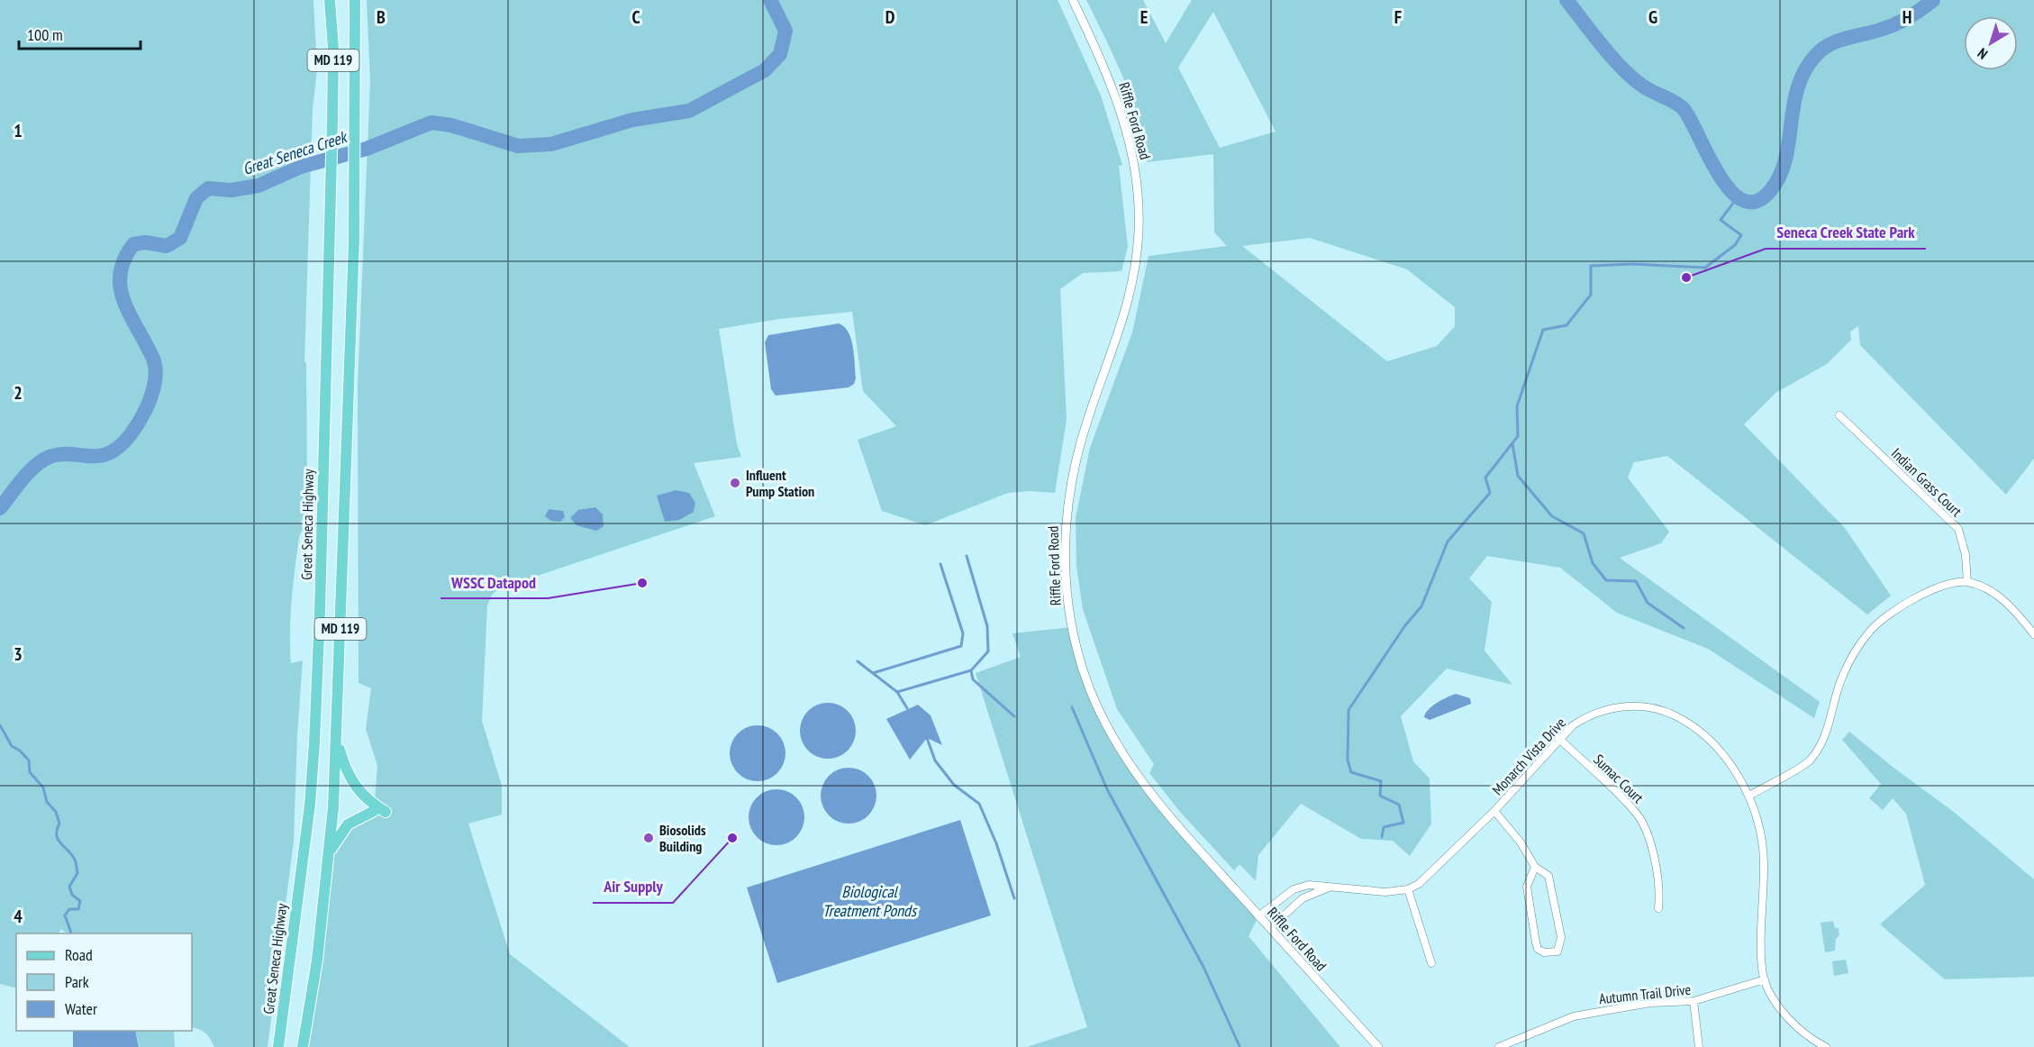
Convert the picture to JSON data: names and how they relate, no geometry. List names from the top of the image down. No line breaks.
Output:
{"streets":{"main road":["MD 119","Great Seneca Highway"],"street":["Riffle Ford Road","Indian Grass Court","Monarch Vista Drive","Sumac Court","Autumn Trail Drive"]},"crossings":[["Riffle Ford Road","Monarch Vista Drive"],["Monarch Vista Drive","Sumac Court"],["Monarch Vista Drive","Autumn Trail Drive"]],"water":["Great Seneca Creek","Biological Treatment Ponds"],"places":["Seneca Creek State Park","Influent Pump Station","WSSC Datapod","Biosolids Building","Air Supply"],"legend":["Road","Park","Water"],"scale_bar":"100 m","north":"bottom left","grid":{"columns":["B","C","D","E","F","G","H"],"rows":["1","2","3","4"]}}
